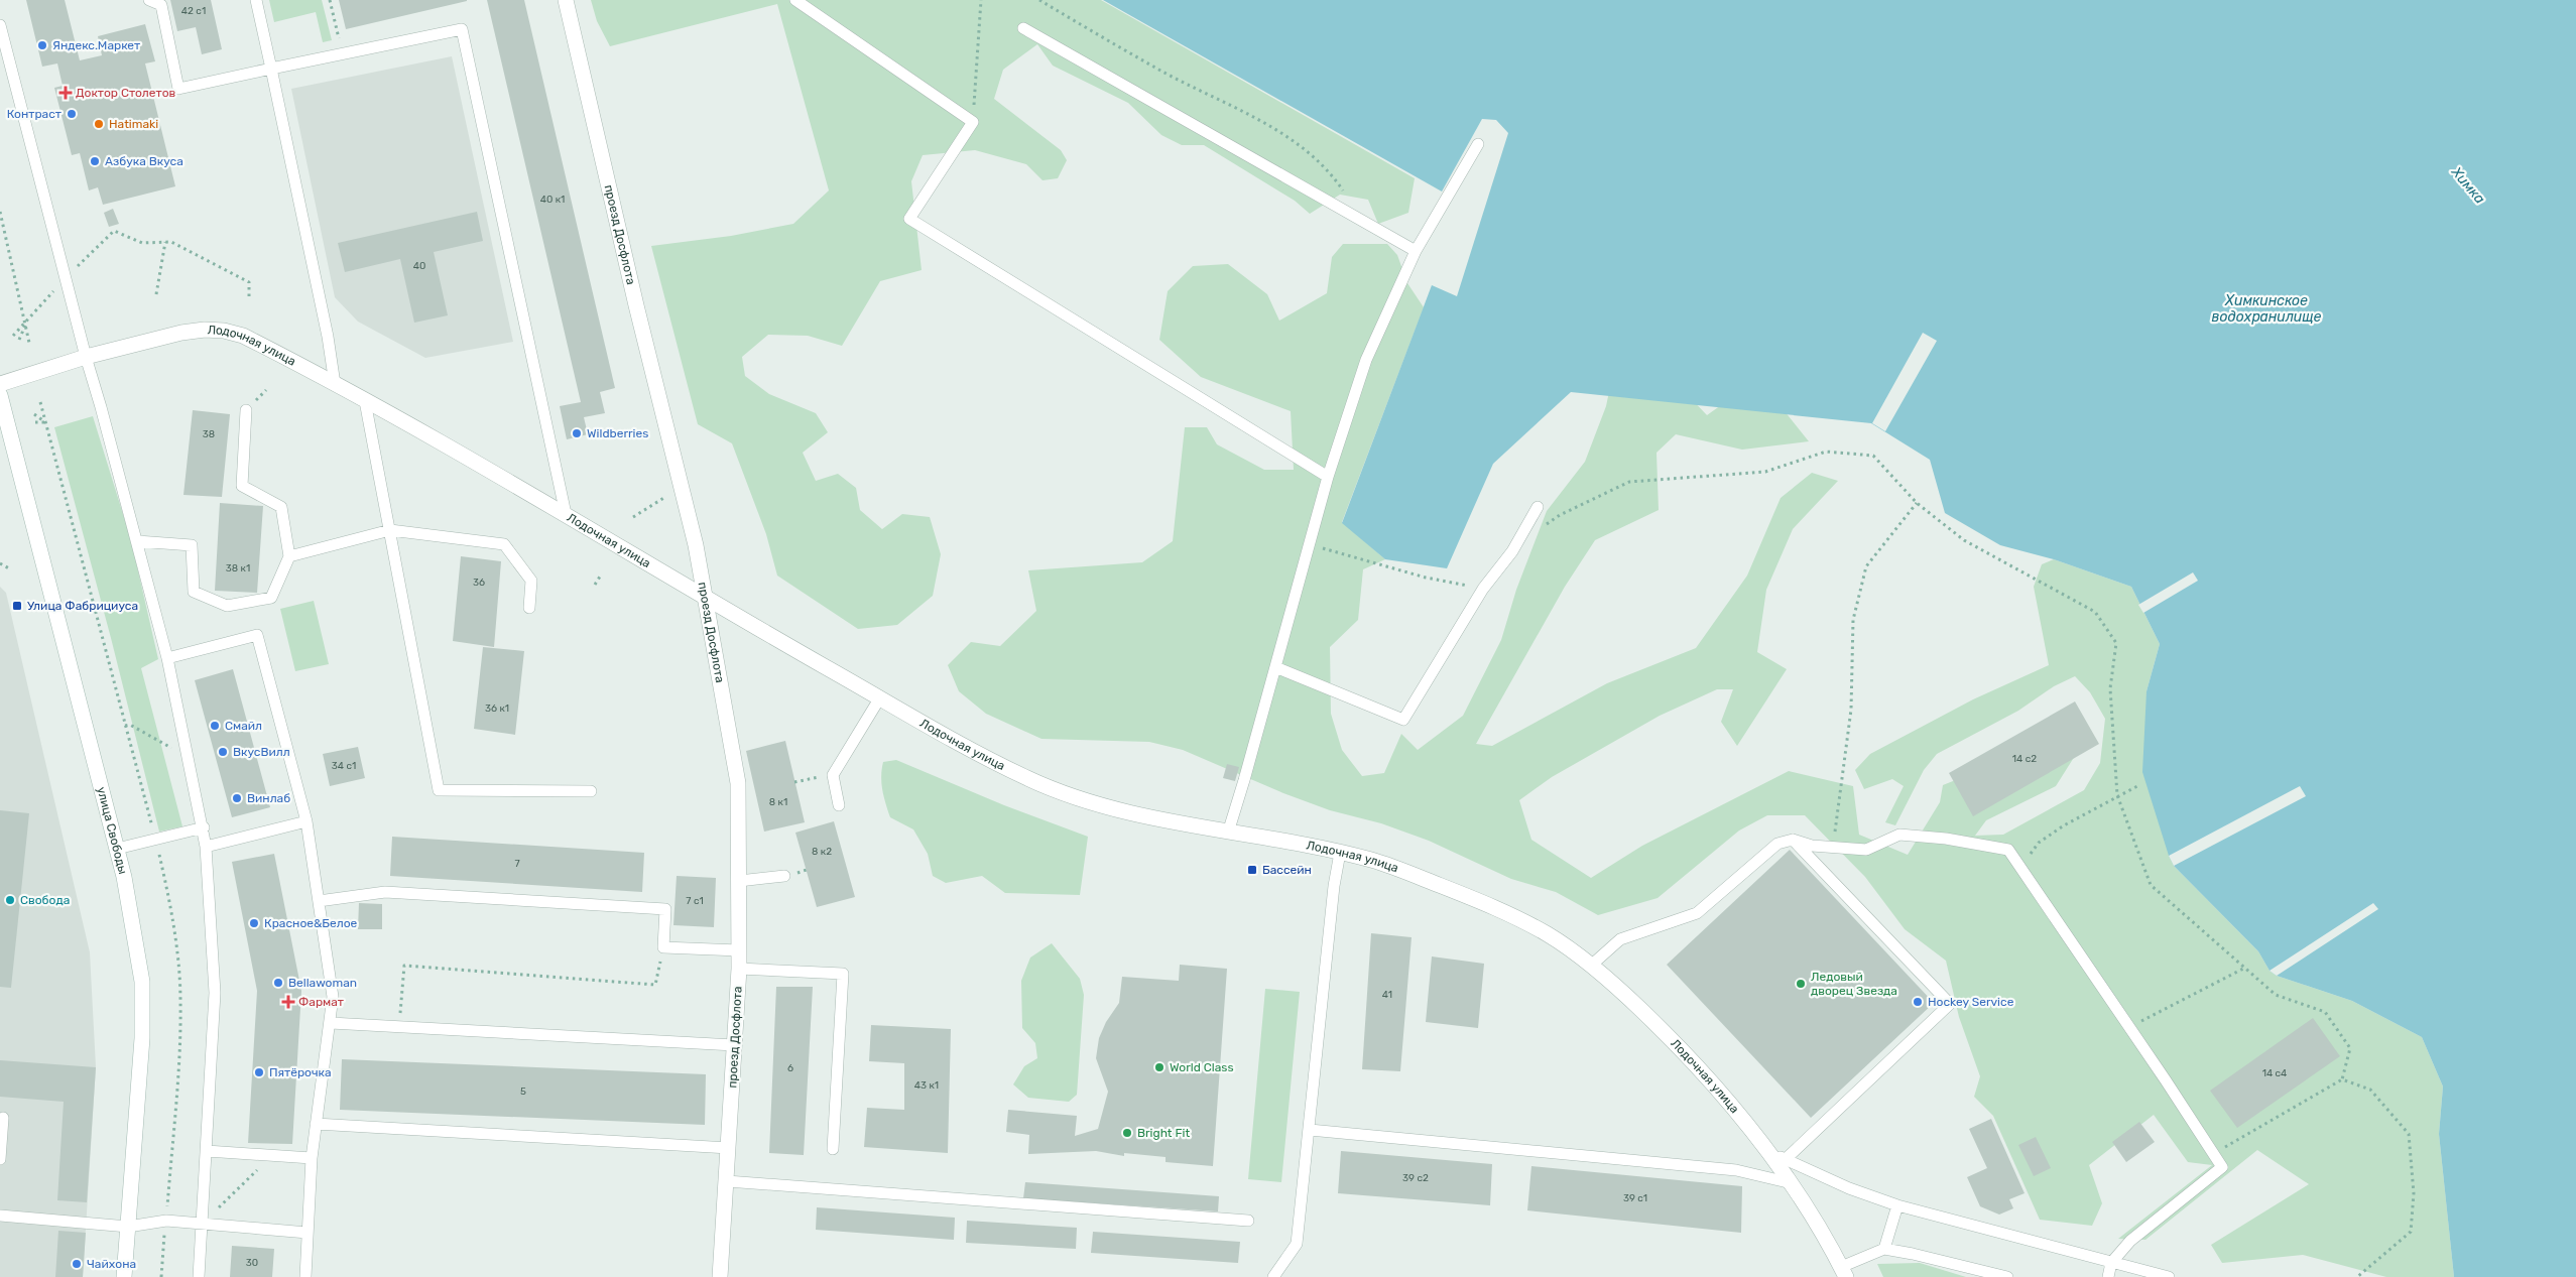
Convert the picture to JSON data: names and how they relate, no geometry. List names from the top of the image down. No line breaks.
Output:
{"streets":{"street":["проезд Досфлота","Лодочная улица","улица Свободы"]},"crossings":[["проезд Досфлота","Лодочная улица"]],"water":["Химка","Химкинское водохранилище"],"places":{"other":["Яндекс.Маркет","Контраст","Hatimaki","Азбука Вкуса","Wildberries","Смайл","ВкусВилл","Винлаб","Свобода","Красное&Белое","Bellawoman","Ледовый дворец Звезда","Hockey Service","World Class","Пятёрочка","Bright Fit","Чайхона"],"health":["Доктор Столетов","Фармат"],"transit":["Улица Фабрициуса","Бассейн"]},"house_numbers":["42 с1","40 к1","40","38","38 к1","36","36 к1","14 с2","34 с1","8 к1","8 к2","7","7 с1","41","6","14 с4","43 к1","5","39 с2","39 с1","30"]}
